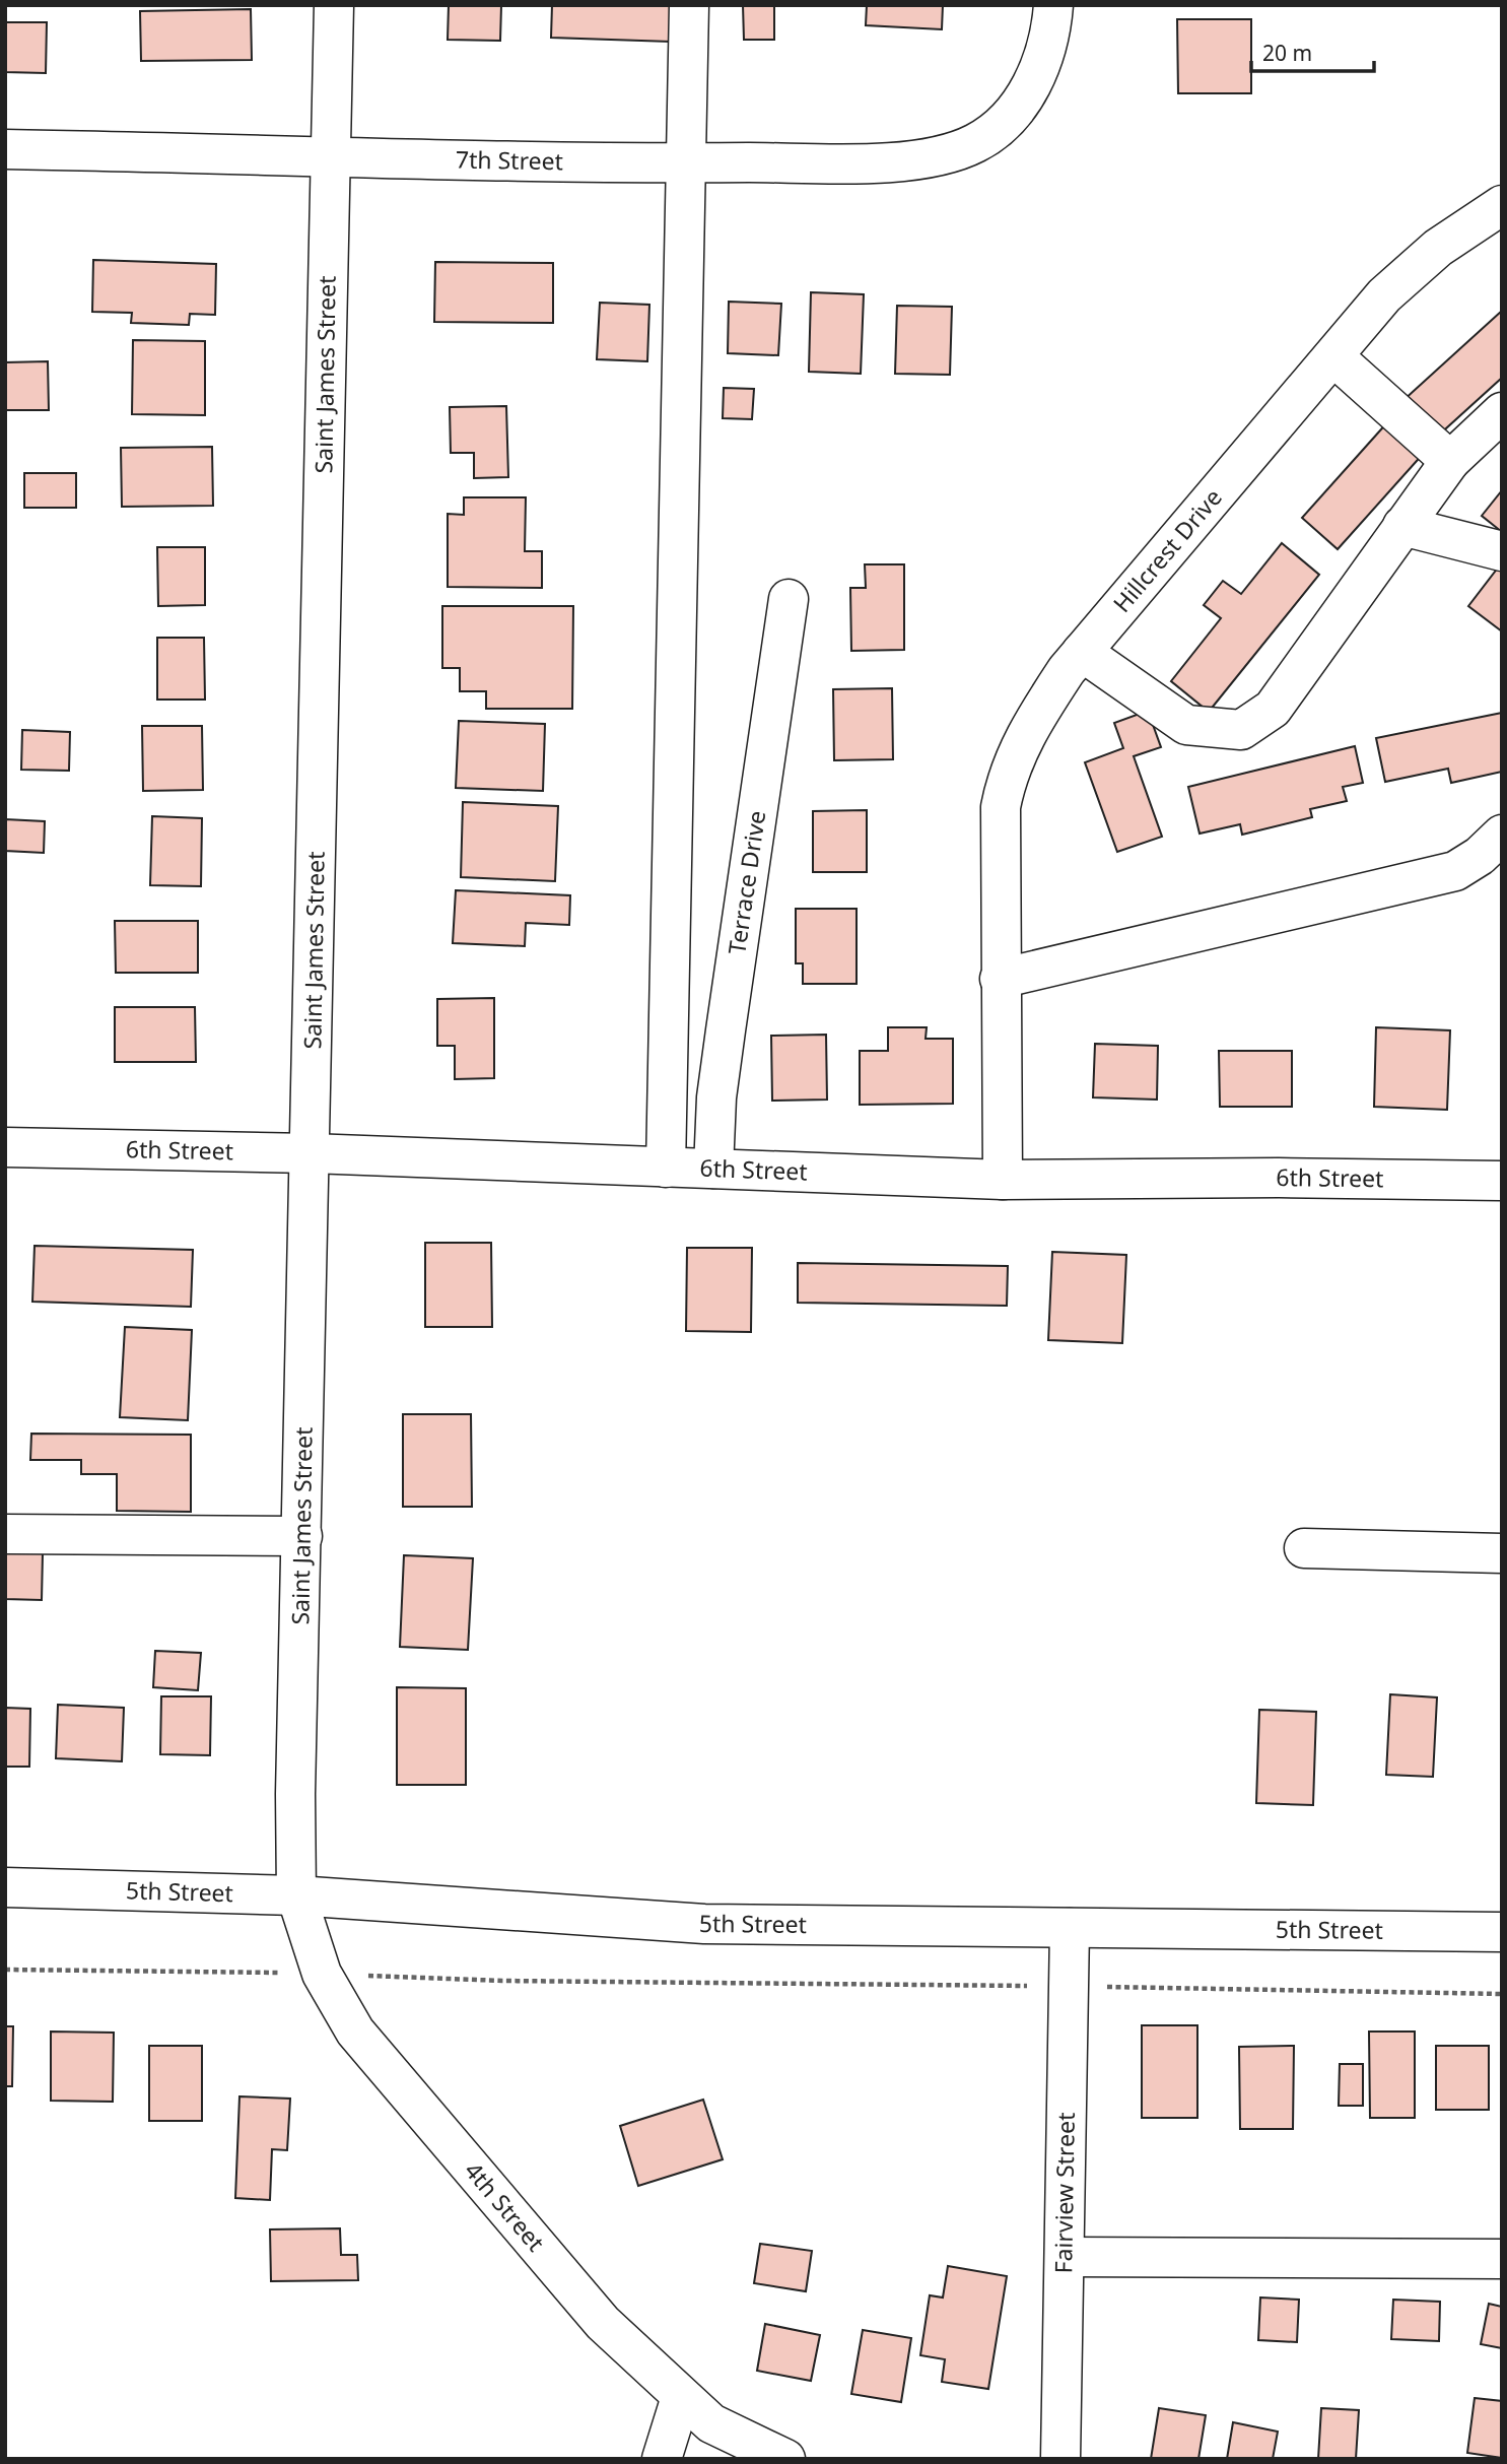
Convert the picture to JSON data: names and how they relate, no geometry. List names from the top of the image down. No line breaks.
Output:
{"streets":{"street":["7th Street","Saint James Street","Hillcrest Drive","Terrace Drive","6th Street","5th Street","Fairview Street","4th Street"]},"crossings":[["7th Street","Saint James Street"],["Saint James Street","6th Street"],["Saint James Street","5th Street"],["Saint James Street","4th Street"],["Hillcrest Drive","6th Street"],["Terrace Drive","6th Street"],["5th Street","Fairview Street"],["5th Street","4th Street"]],"scale_bar":"20 m"}
